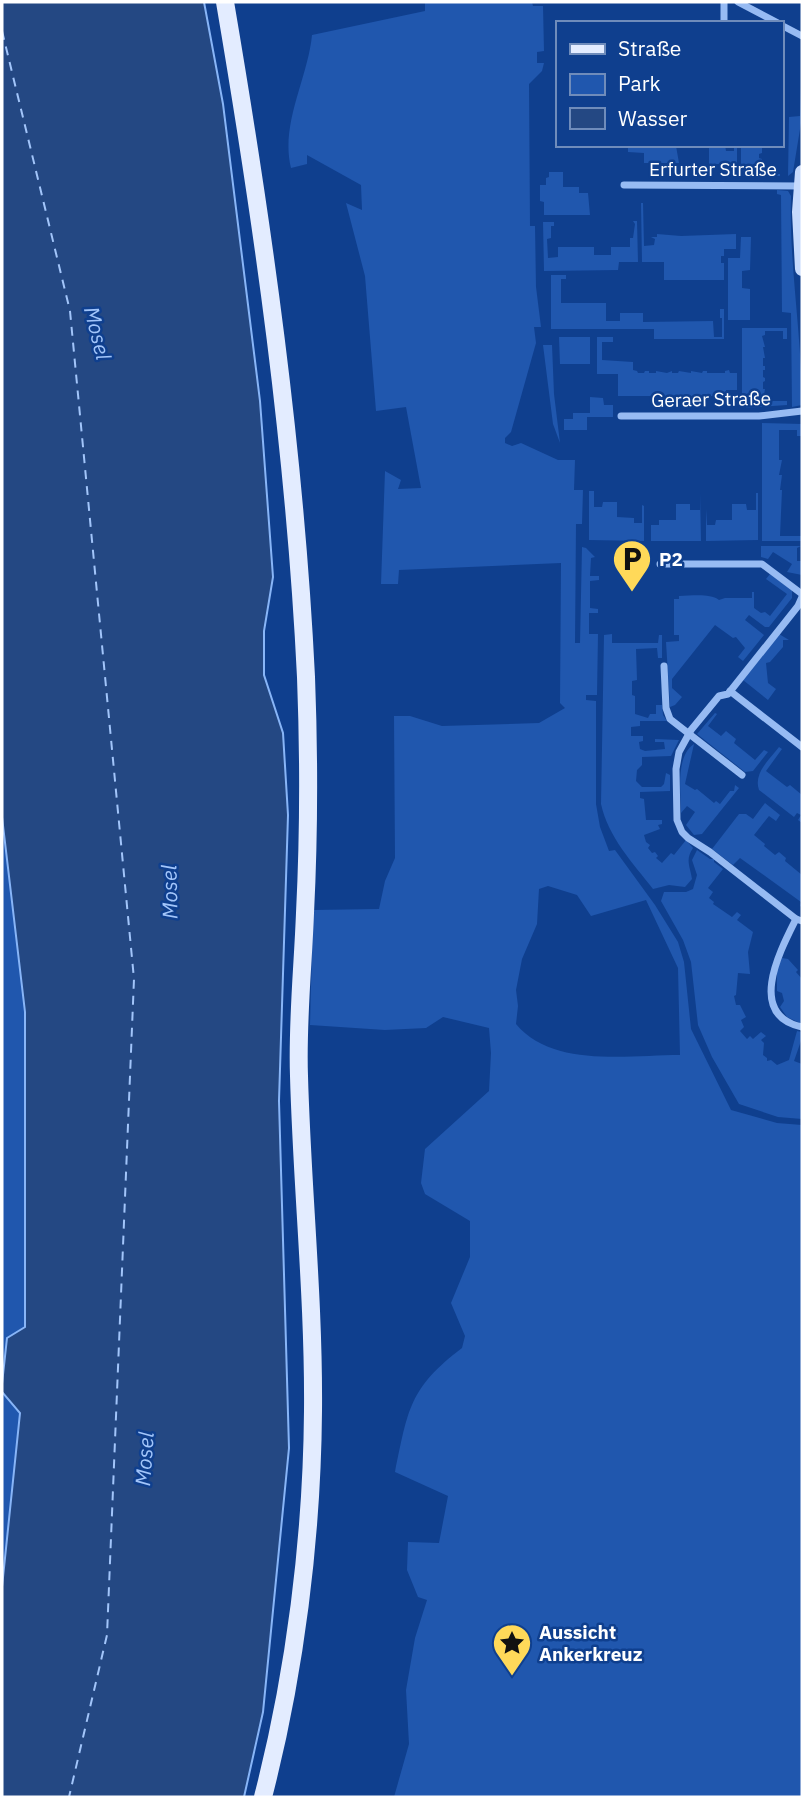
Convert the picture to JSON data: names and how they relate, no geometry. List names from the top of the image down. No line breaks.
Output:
{"streets":{"street":["Erfurter Straße","Geraer Straße"]},"water":["Mosel"],"places":{"parking":["P2"],"place":["Aussicht Ankerkreuz"]},"legend":["Straße","Park","Wasser"]}
